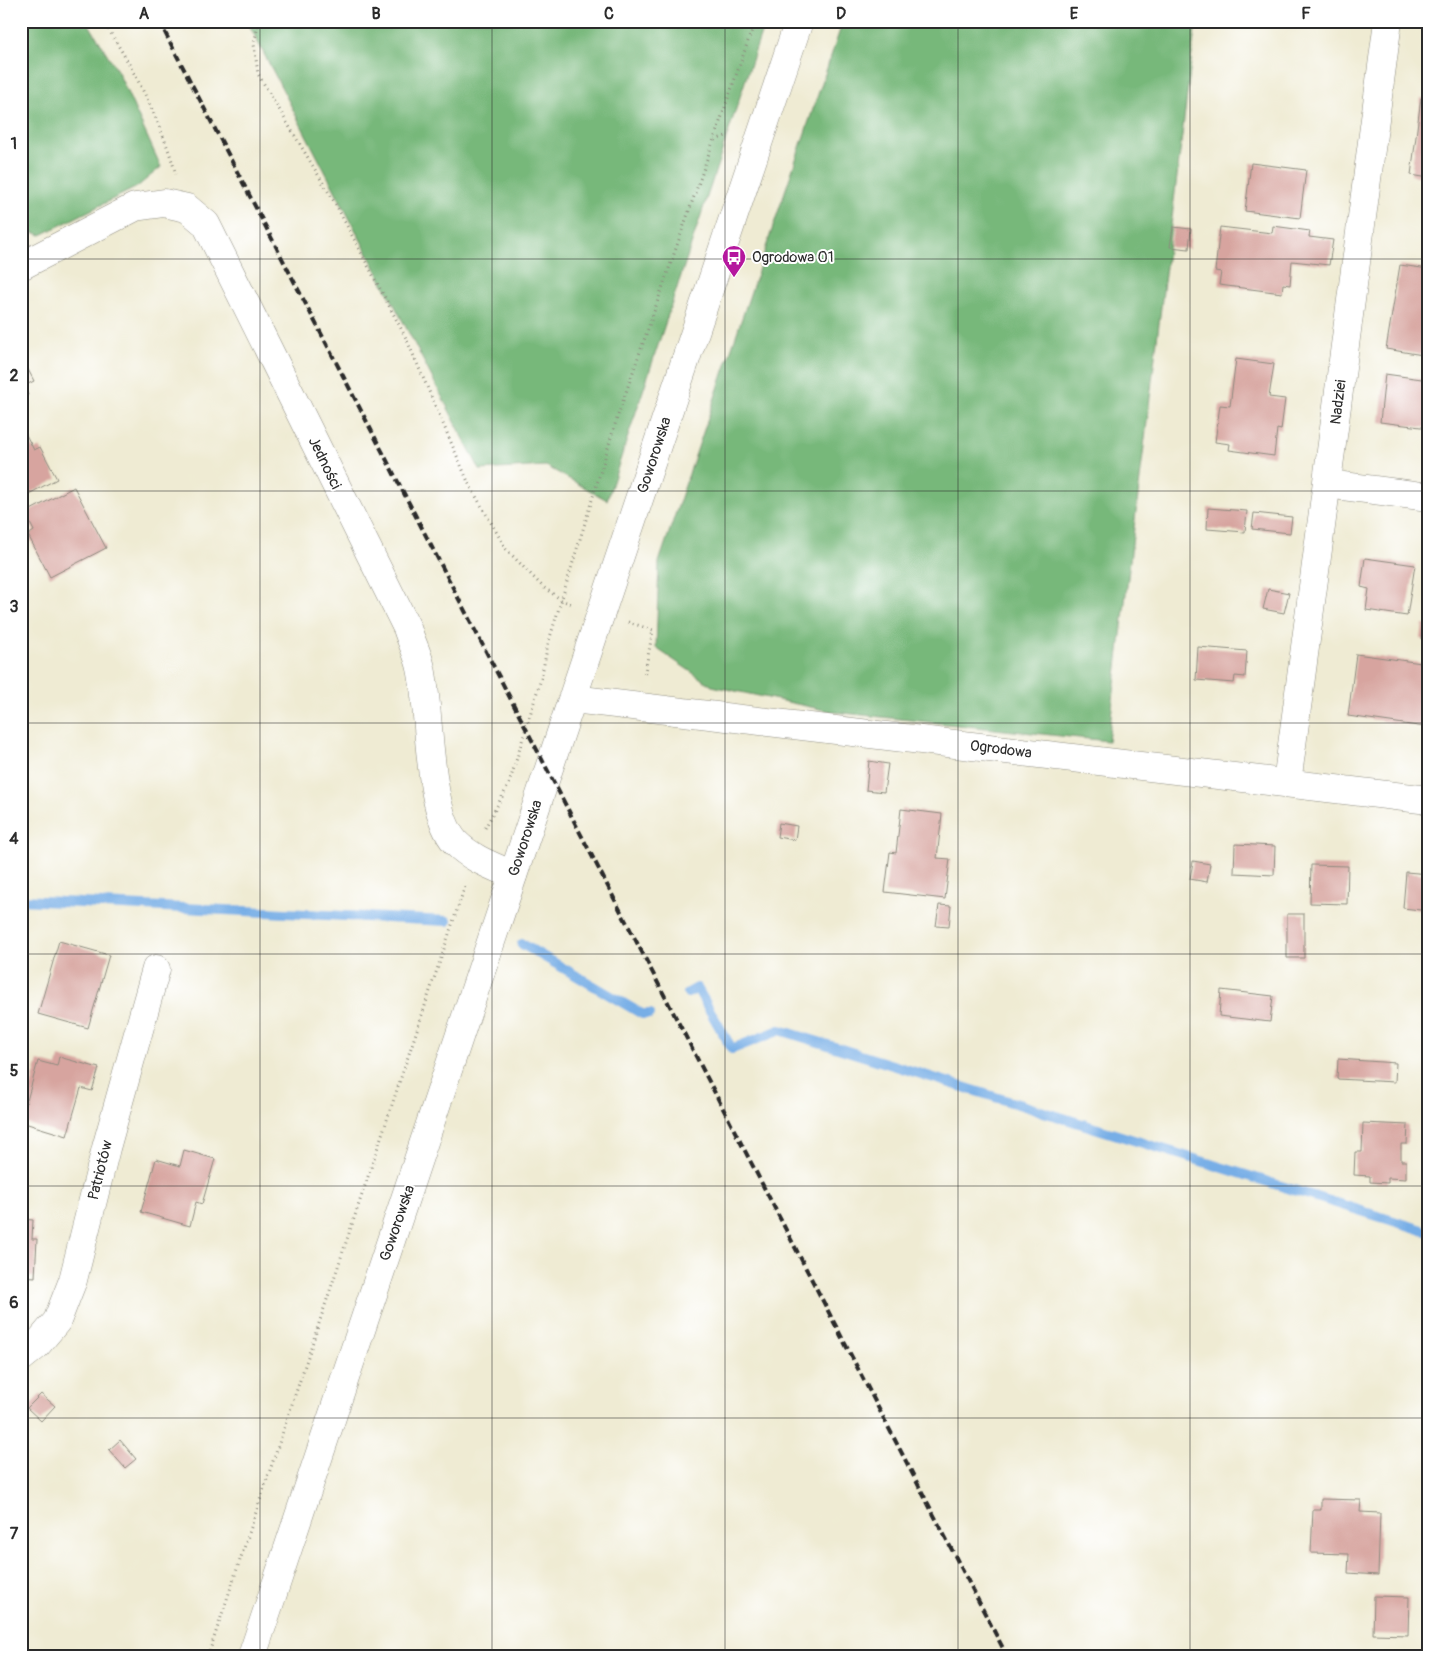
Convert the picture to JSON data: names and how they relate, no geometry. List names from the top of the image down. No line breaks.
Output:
{"streets":{"street":["Nadziei","Goworowska","Jedności","Ogrodowa","Patriotów"]},"crossings":[["Nadziei","Ogrodowa"],["Goworowska","Jedności"],["Goworowska","Ogrodowa"]],"places":{"bus stop":["Ogrodowa 01"]},"grid":{"columns":["A","B","C","D","E","F"],"rows":["1","2","3","4","5","6","7"]}}
